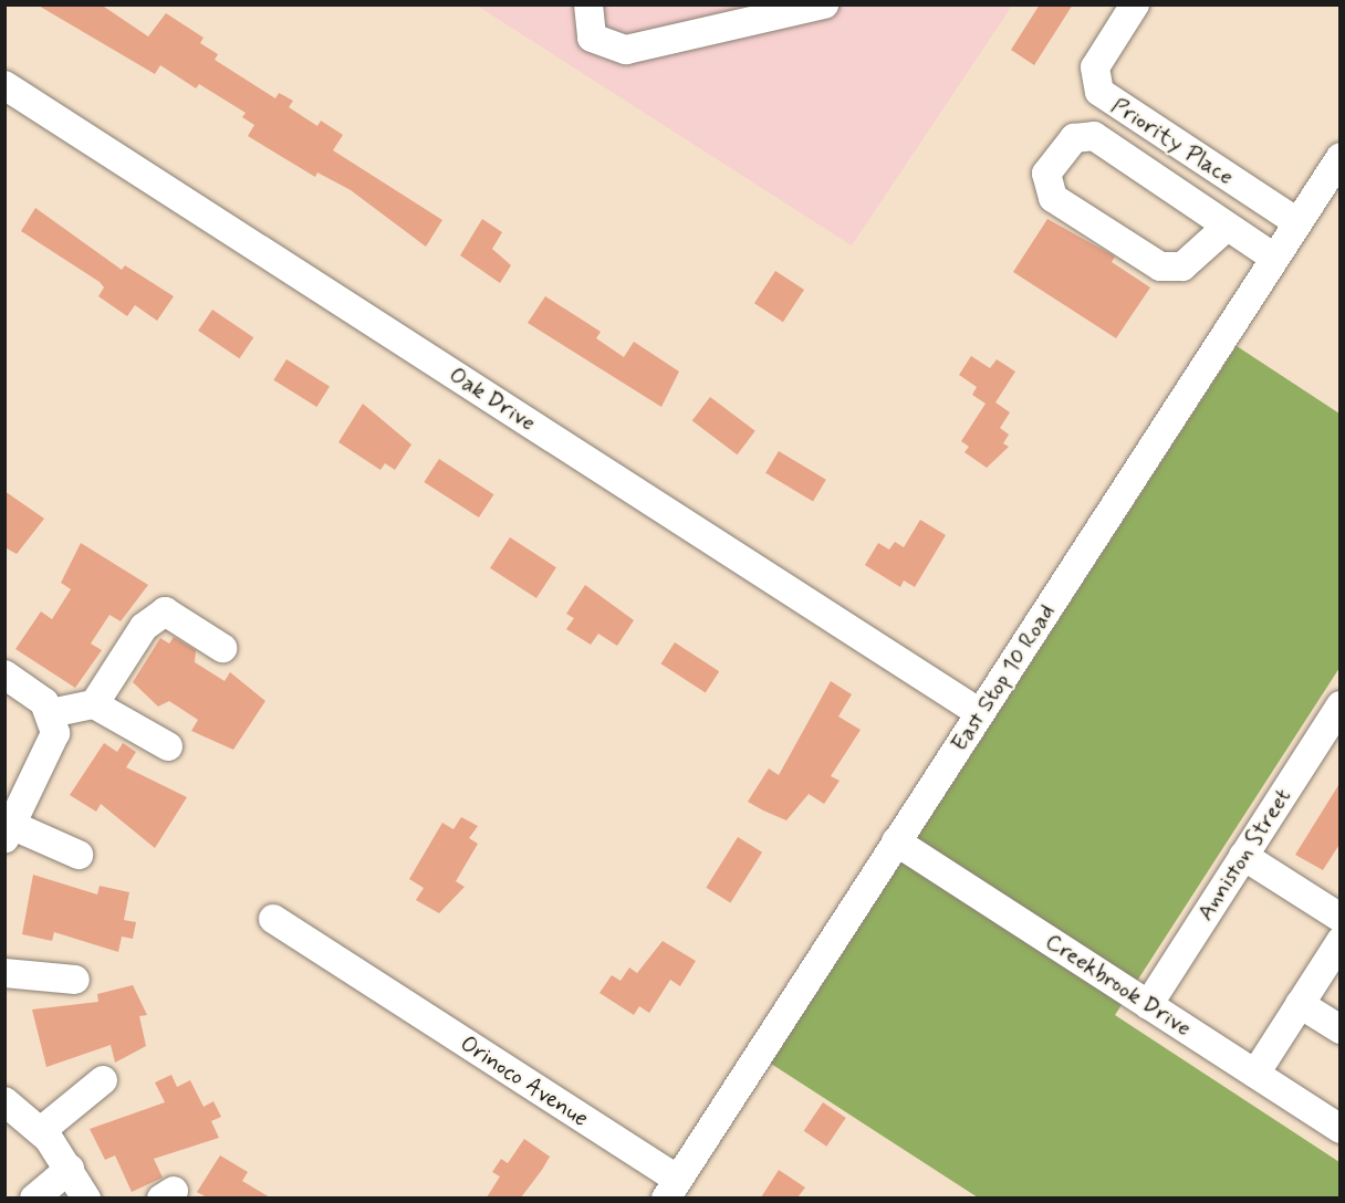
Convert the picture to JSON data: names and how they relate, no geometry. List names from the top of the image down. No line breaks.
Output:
{"streets":{"street":["Priority Place","Oak Drive","East Stop 10 Road","Anniston Street","Creekbrook Drive","Orinoco Avenue"]},"crossings":[["Priority Place","East Stop 10 Road"],["Oak Drive","East Stop 10 Road"],["East Stop 10 Road","Creekbrook Drive"],["East Stop 10 Road","Orinoco Avenue"],["Anniston Street","Creekbrook Drive"]]}
